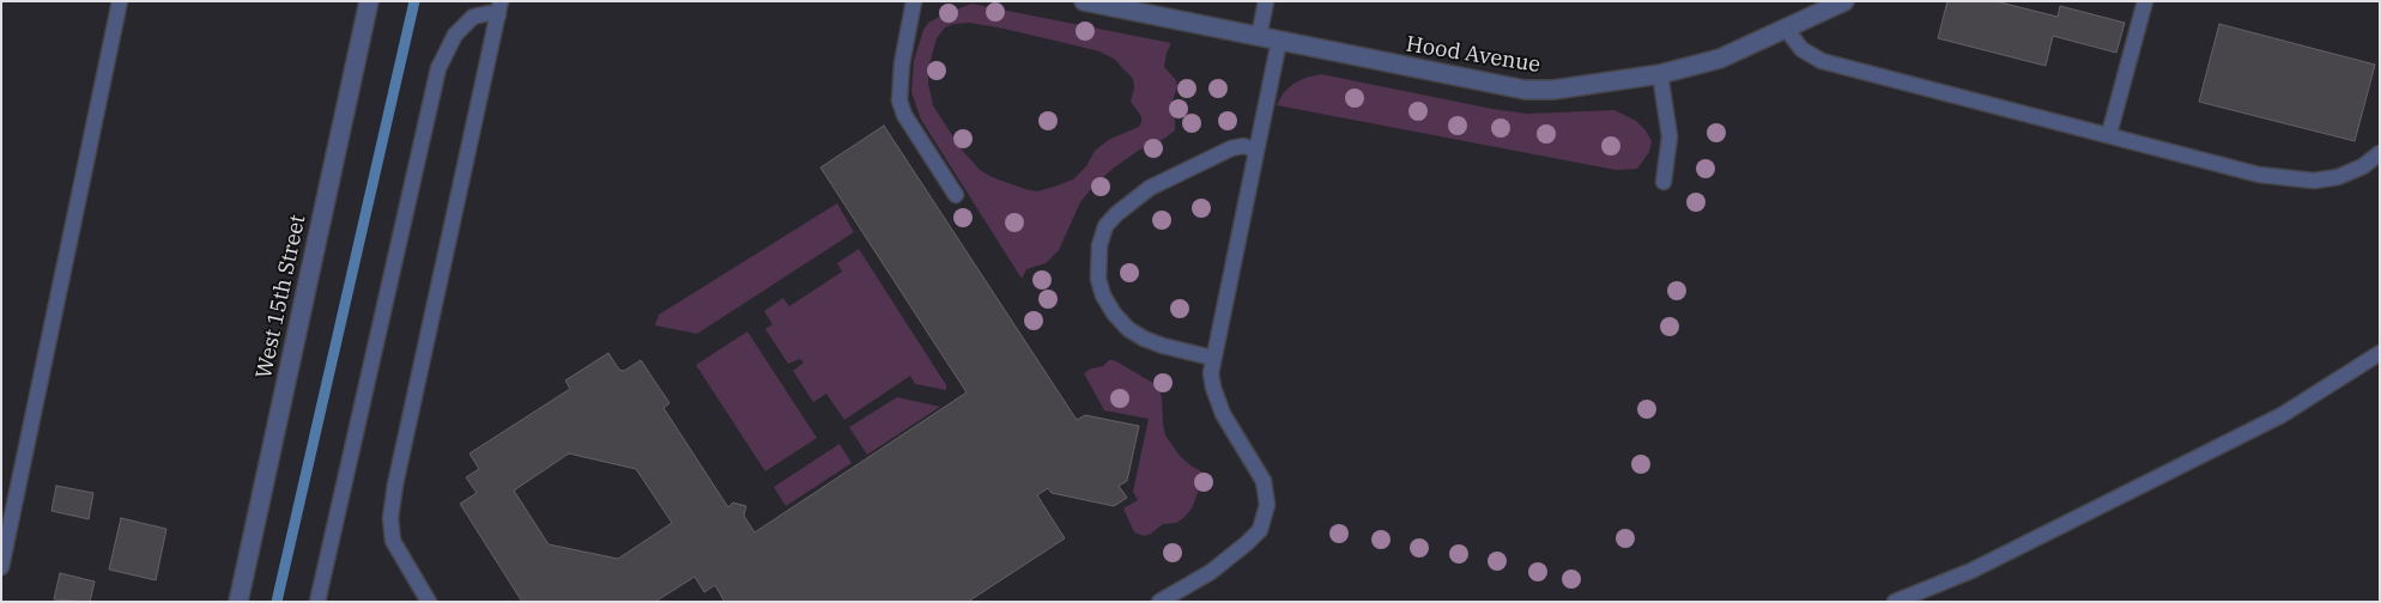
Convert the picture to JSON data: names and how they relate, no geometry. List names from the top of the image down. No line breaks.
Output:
{"streets":{"street":["Hood Avenue","West 15th Street"]}}
